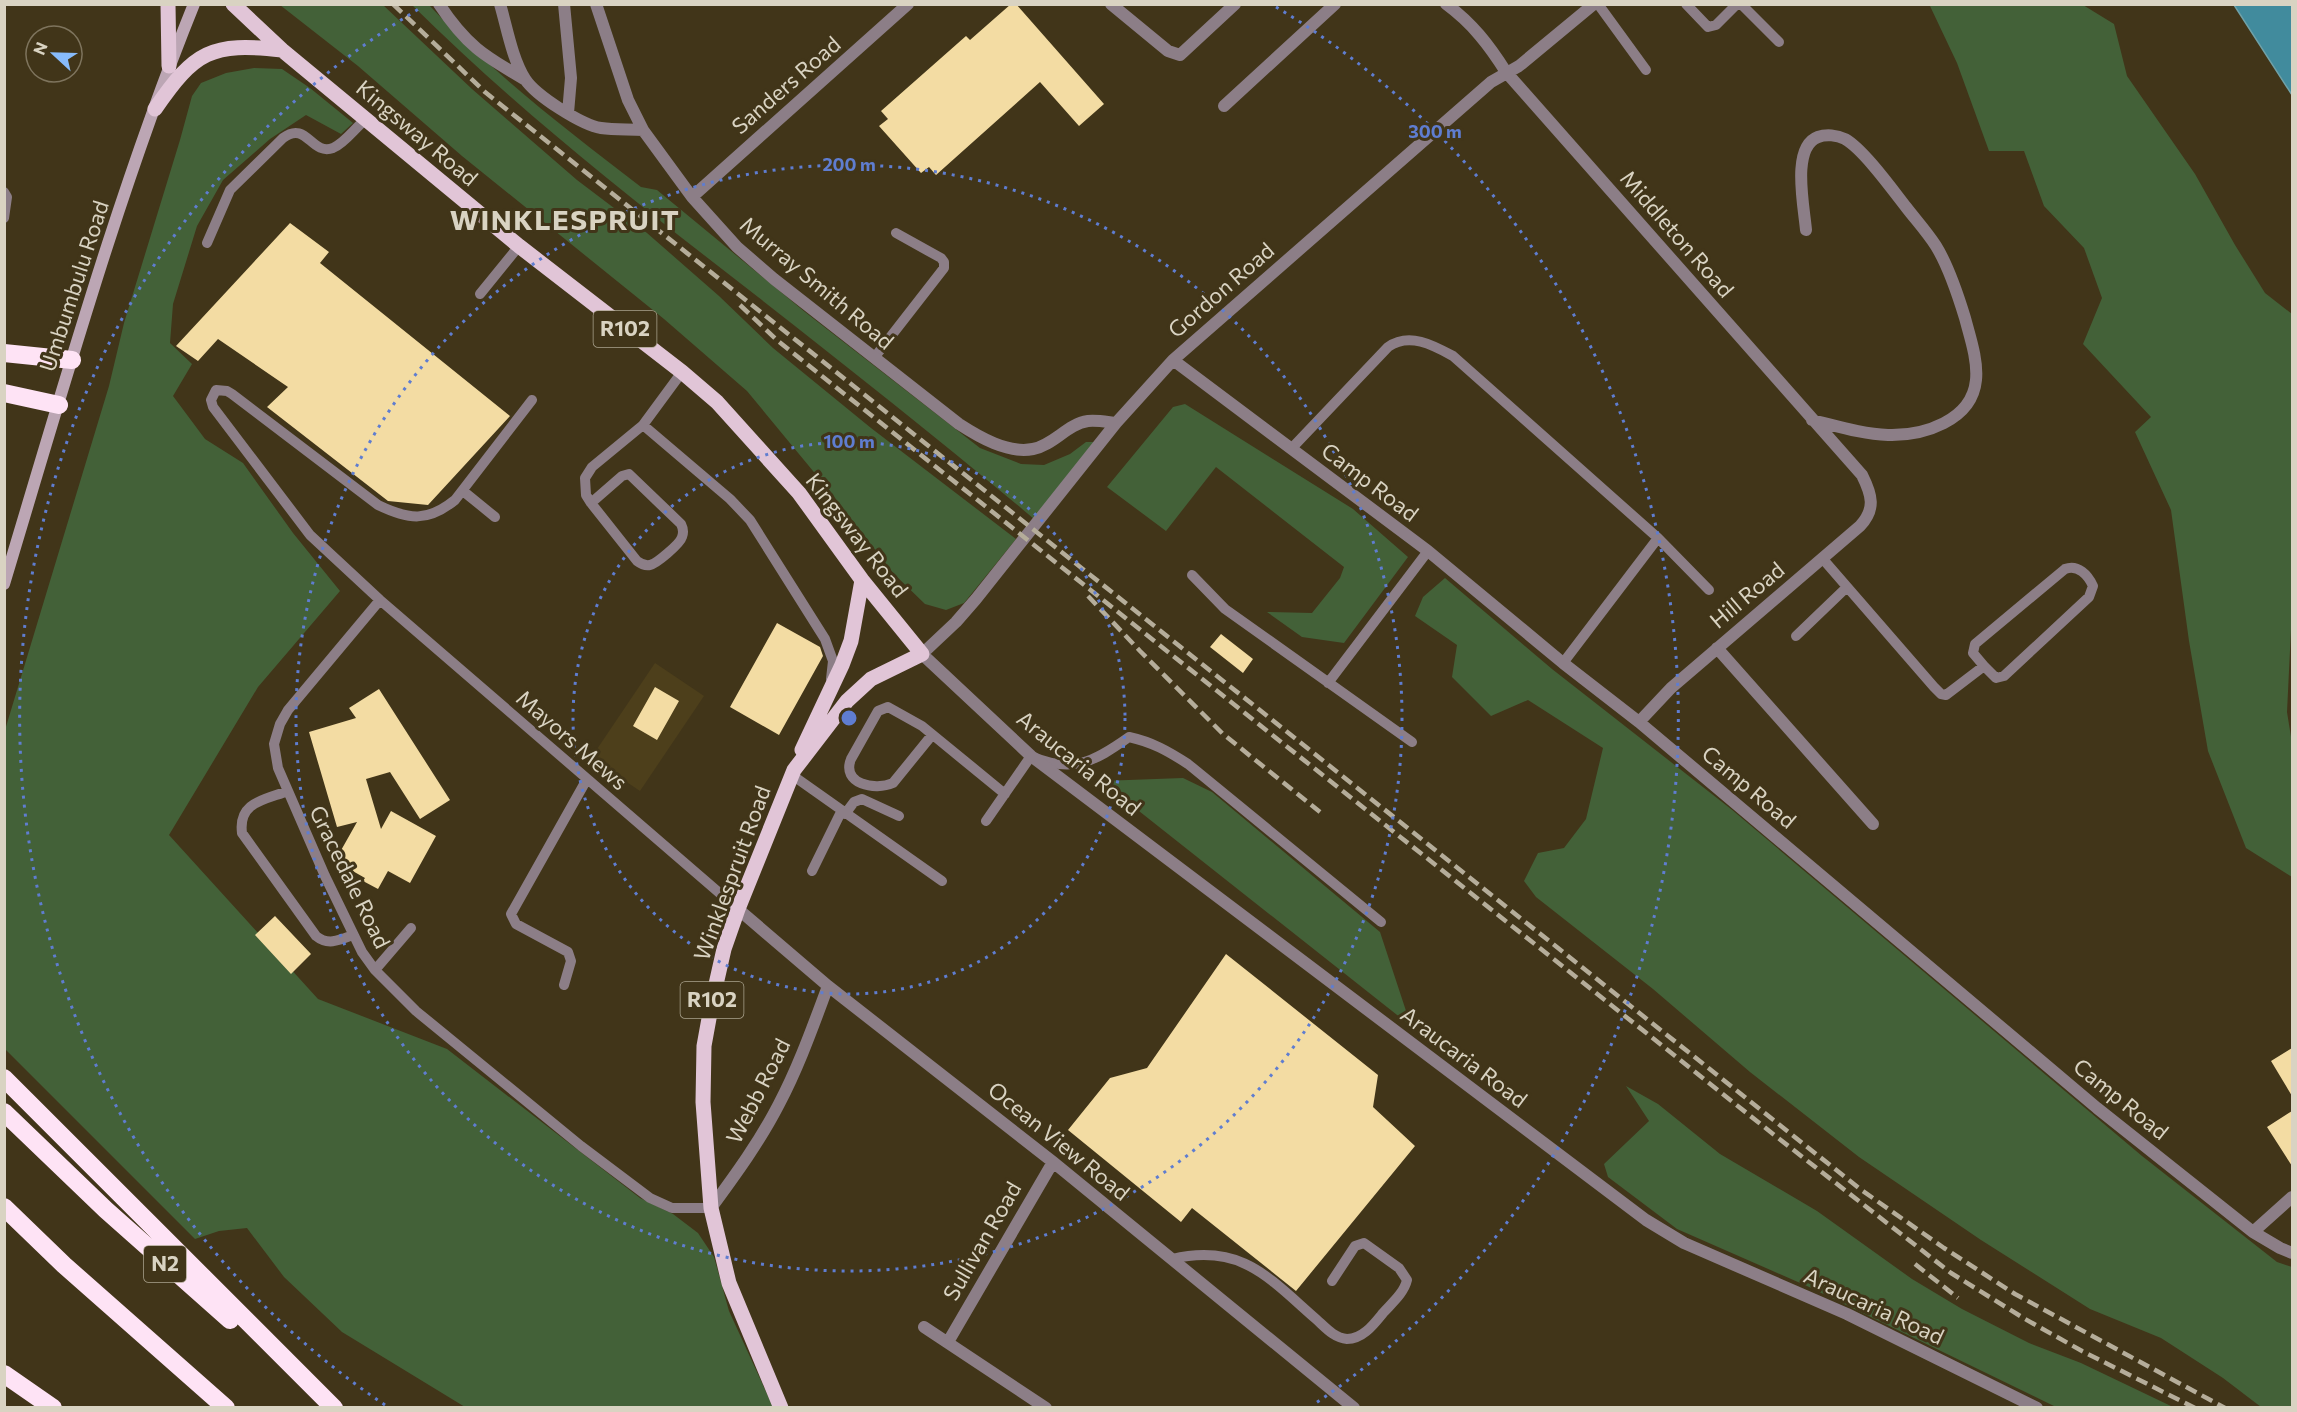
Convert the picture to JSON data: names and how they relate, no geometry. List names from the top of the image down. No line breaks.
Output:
{"streets":{"highway":["N2"],"main road":["Kingsway Road","Umbumbulu Road","R102","Winklespruit Road"],"street":["Sanders Road","Middleton Road","Murray Smith Road","Gordon Road","Camp Road","Hill Road","Araucaria Road","Webb Road","Ocean View Road","Sullivan Road"],"lane":["Mayors Mews","Gracedale Road"]},"crossings":[["Sanders Road","Murray Smith Road"],["Kingsway Road","Gordon Road"],["Kingsway Road","Araucaria Road"],["Kingsway Road","Winklespruit Road"],["Middleton Road","Gordon Road"],["Middleton Road","Hill Road"],["Murray Smith Road","Gordon Road"],["Gordon Road","Camp Road"],["Gordon Road","Araucaria Road"],["Gordon Road","Winklespruit Road"],["Camp Road","Hill Road"],["Mayors Mews","Winklespruit Road"],["Mayors Mews","Gracedale Road"],["Mayors Mews","Ocean View Road"],["Araucaria Road","Winklespruit Road"],["Winklespruit Road","Gracedale Road"],["Winklespruit Road","Webb Road"],["Winklespruit Road","Ocean View Road"],["Gracedale Road","Webb Road"],["Webb Road","Ocean View Road"],["Ocean View Road","Sullivan Road"]],"districts":["WINKLESPRUIT"],"north":"left","rings":["300 m","200 m","100 m"]}
